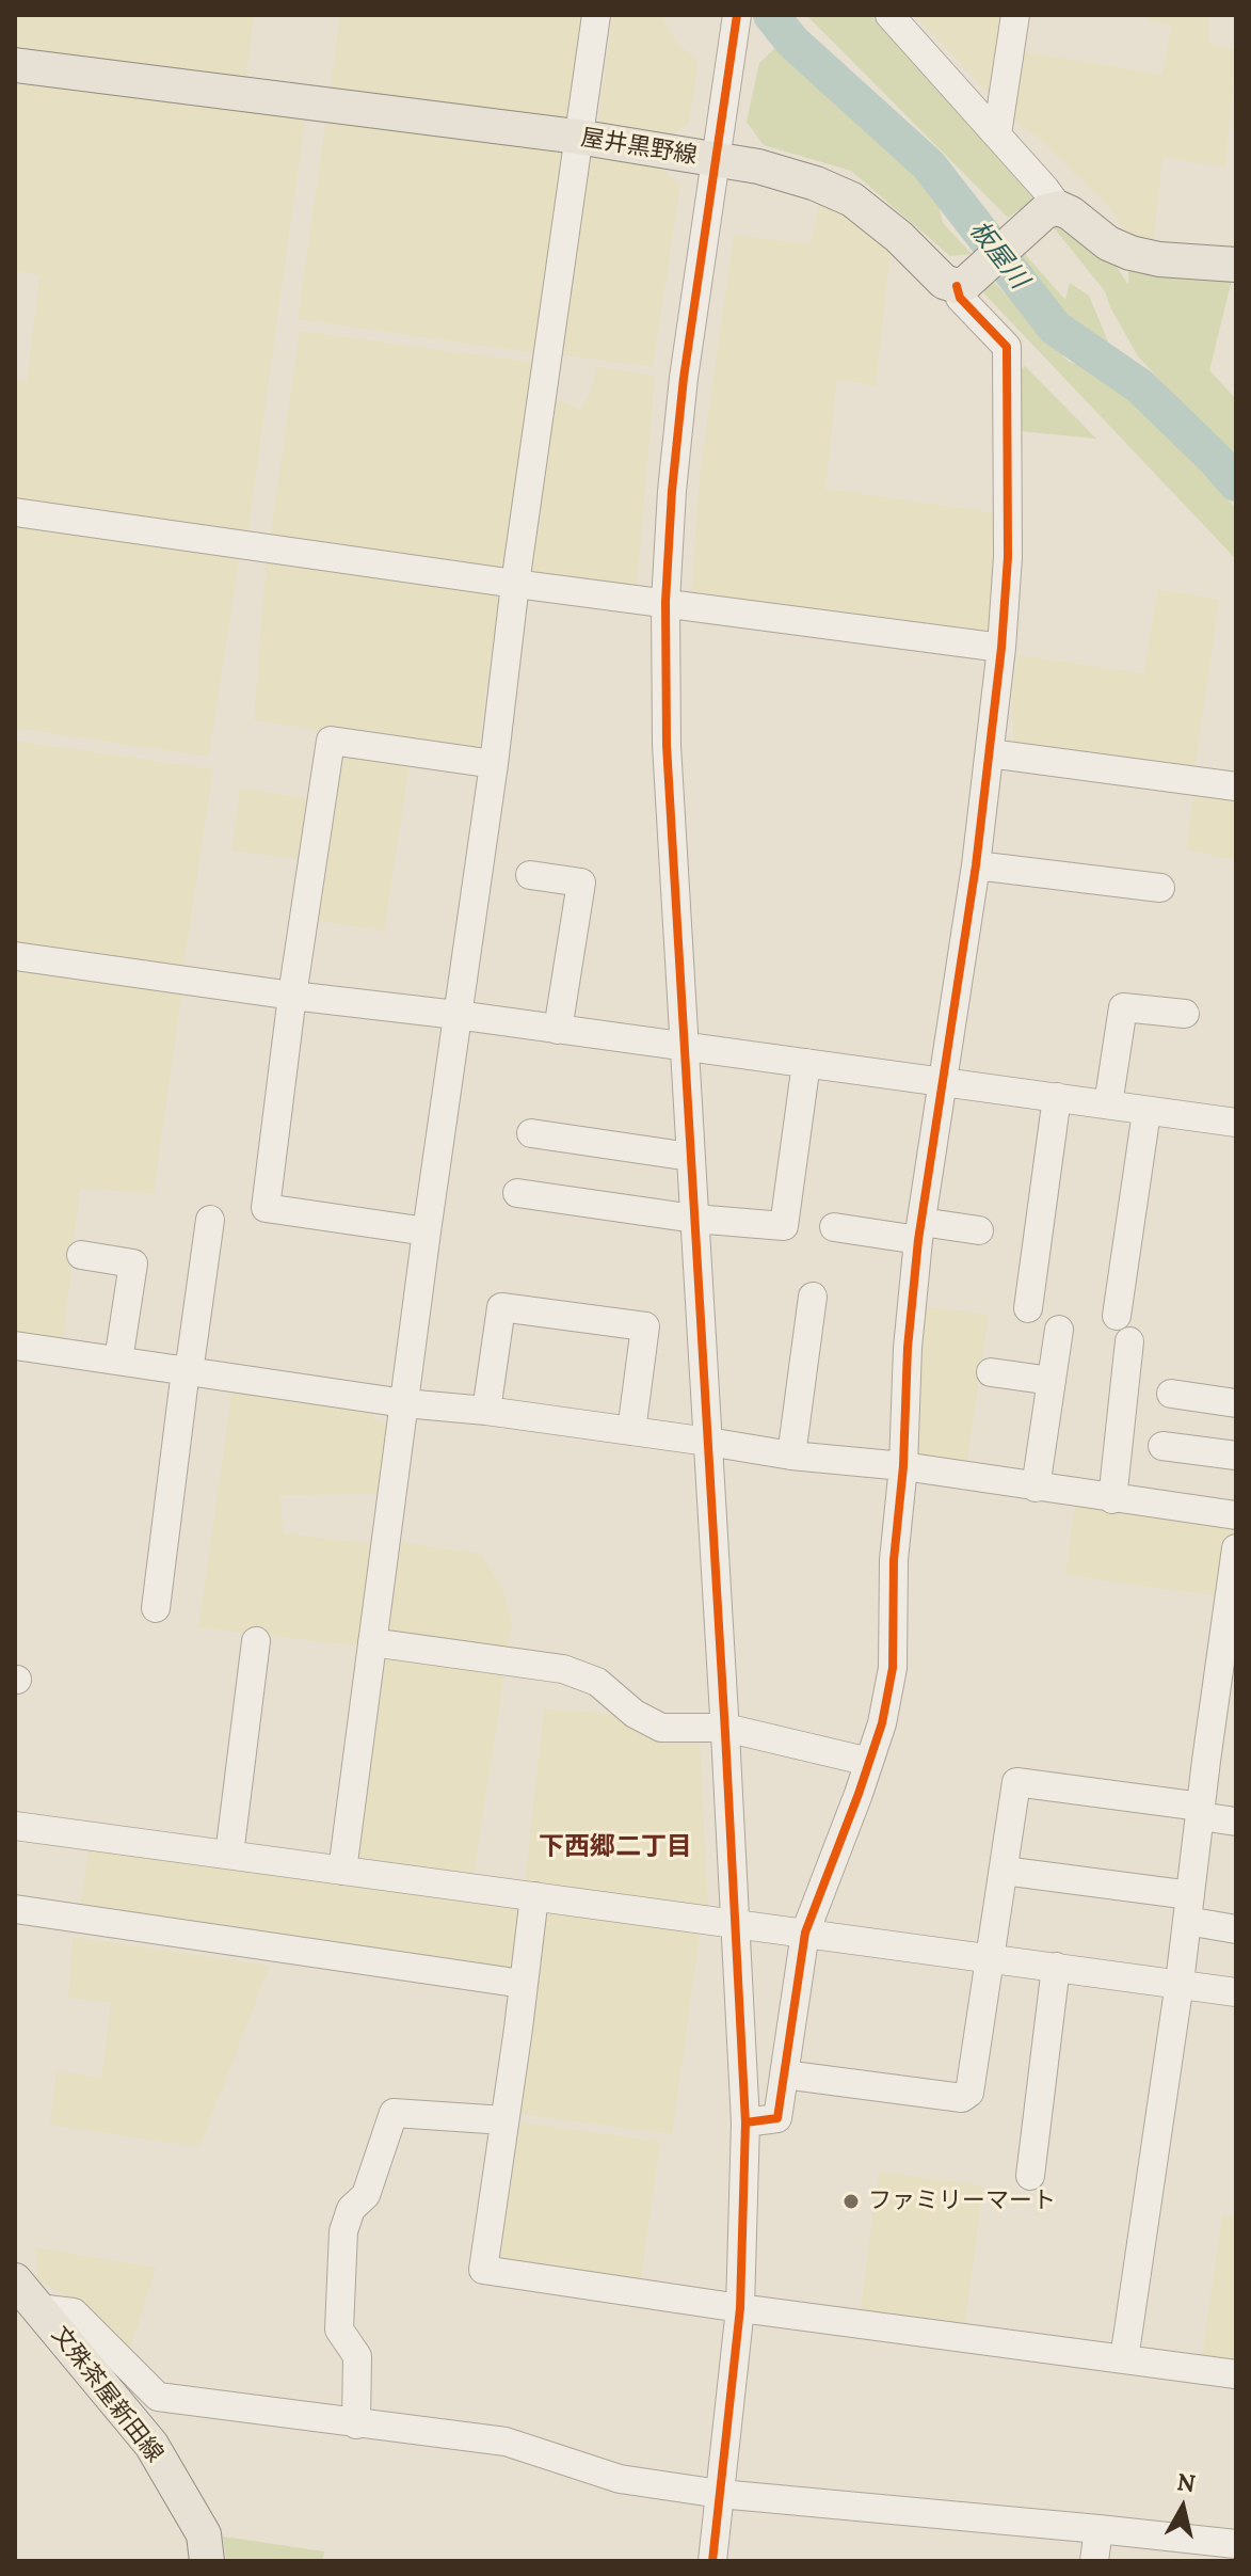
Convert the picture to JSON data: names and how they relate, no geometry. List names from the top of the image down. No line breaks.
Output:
{"streets":{"main road":["屋井黒野線","文殊茶屋新田線"]},"districts":["下西郷二丁目"],"water":["板屋川"],"places":["ファミリーマート"],"north":"top"}
